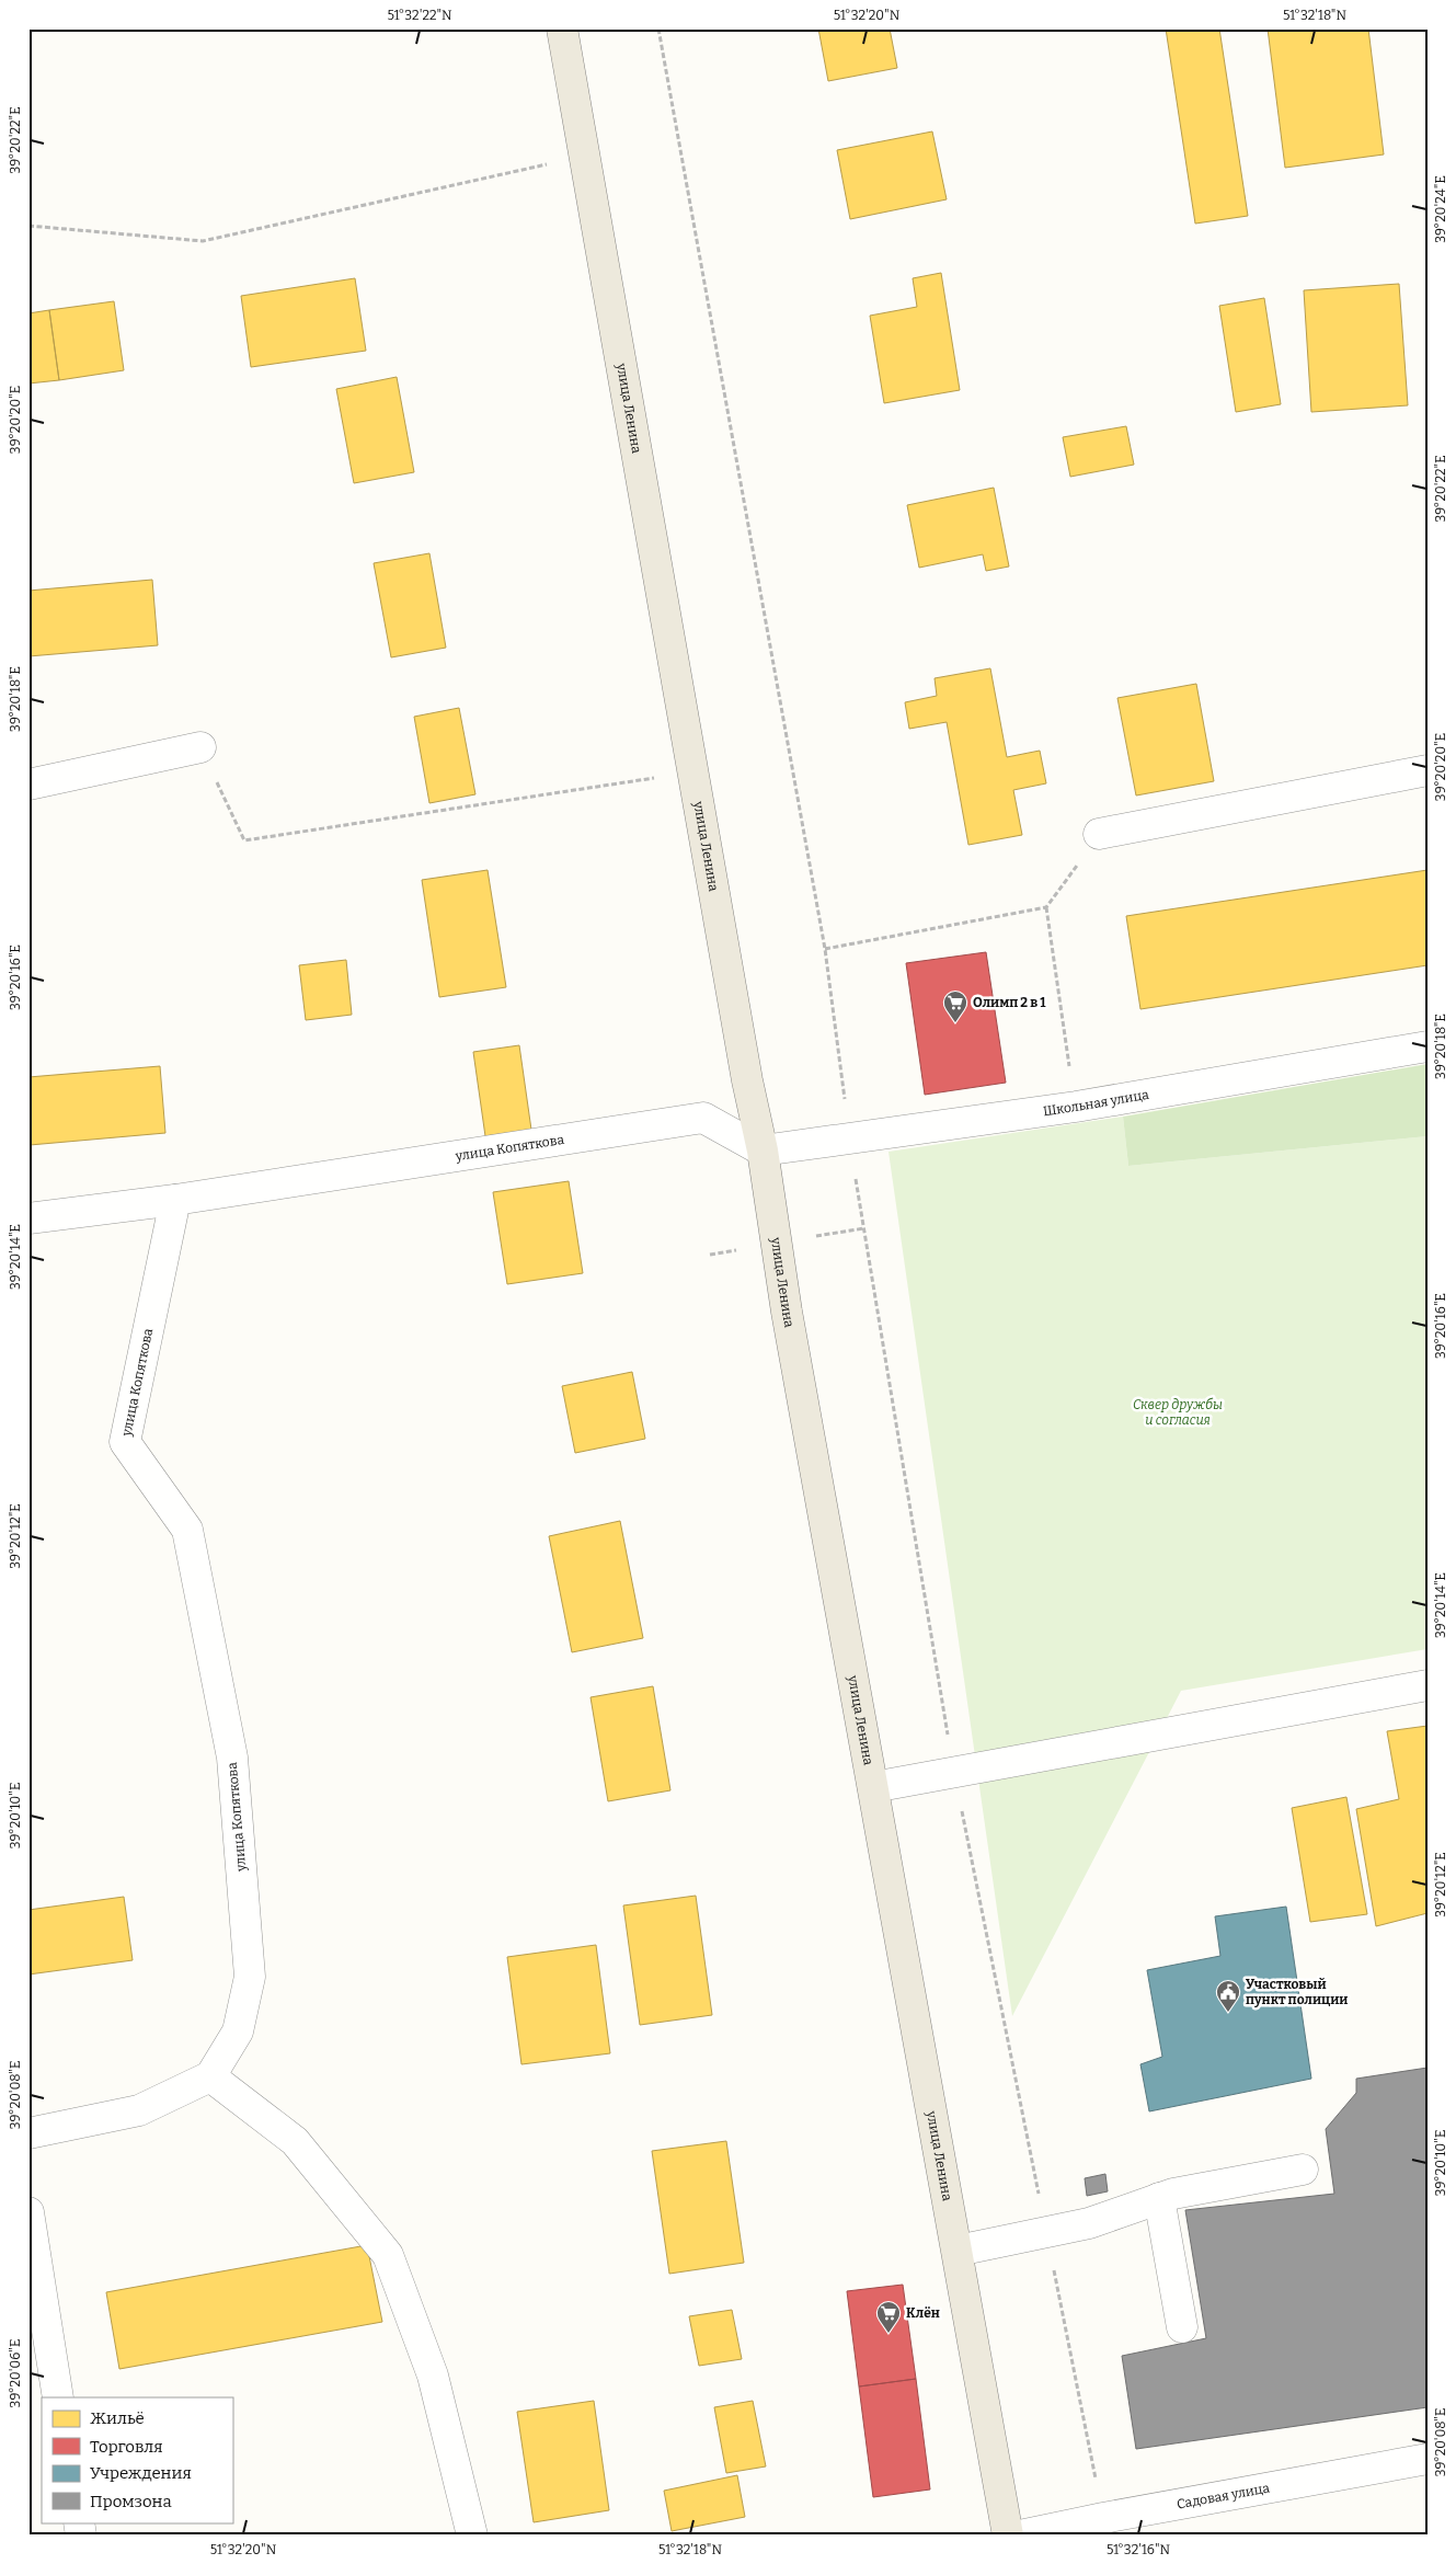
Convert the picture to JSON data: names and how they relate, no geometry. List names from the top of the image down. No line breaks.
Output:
{"streets":{"main road":["улица Ленина"],"street":["Школьная улица","улица Копяткова","Садовая улица"]},"crossings":[["улица Ленина","Школьная улица"],["улица Ленина","улица Копяткова"],["Школьная улица","улица Копяткова"]],"parks":["Сквер дружбы и согласия"],"places":{"supermarket":["Олимп 2 в 1","Клён"],"public building":["Участковый пункт полиции"]},"legend":["Жильё","Торговля","Учреждения","Промзона"],"coordinates":["51°32'22\"N","51°32'20\"N","51°32'18\"N","39°20'22\"E","39°20'24\"E","39°20'20\"E","39°20'18\"E","39°20'16\"E","39°20'14\"E","39°20'12\"E","39°20'10\"E","39°20'08\"E","39°20'06\"E","51°32'16\"N"]}
